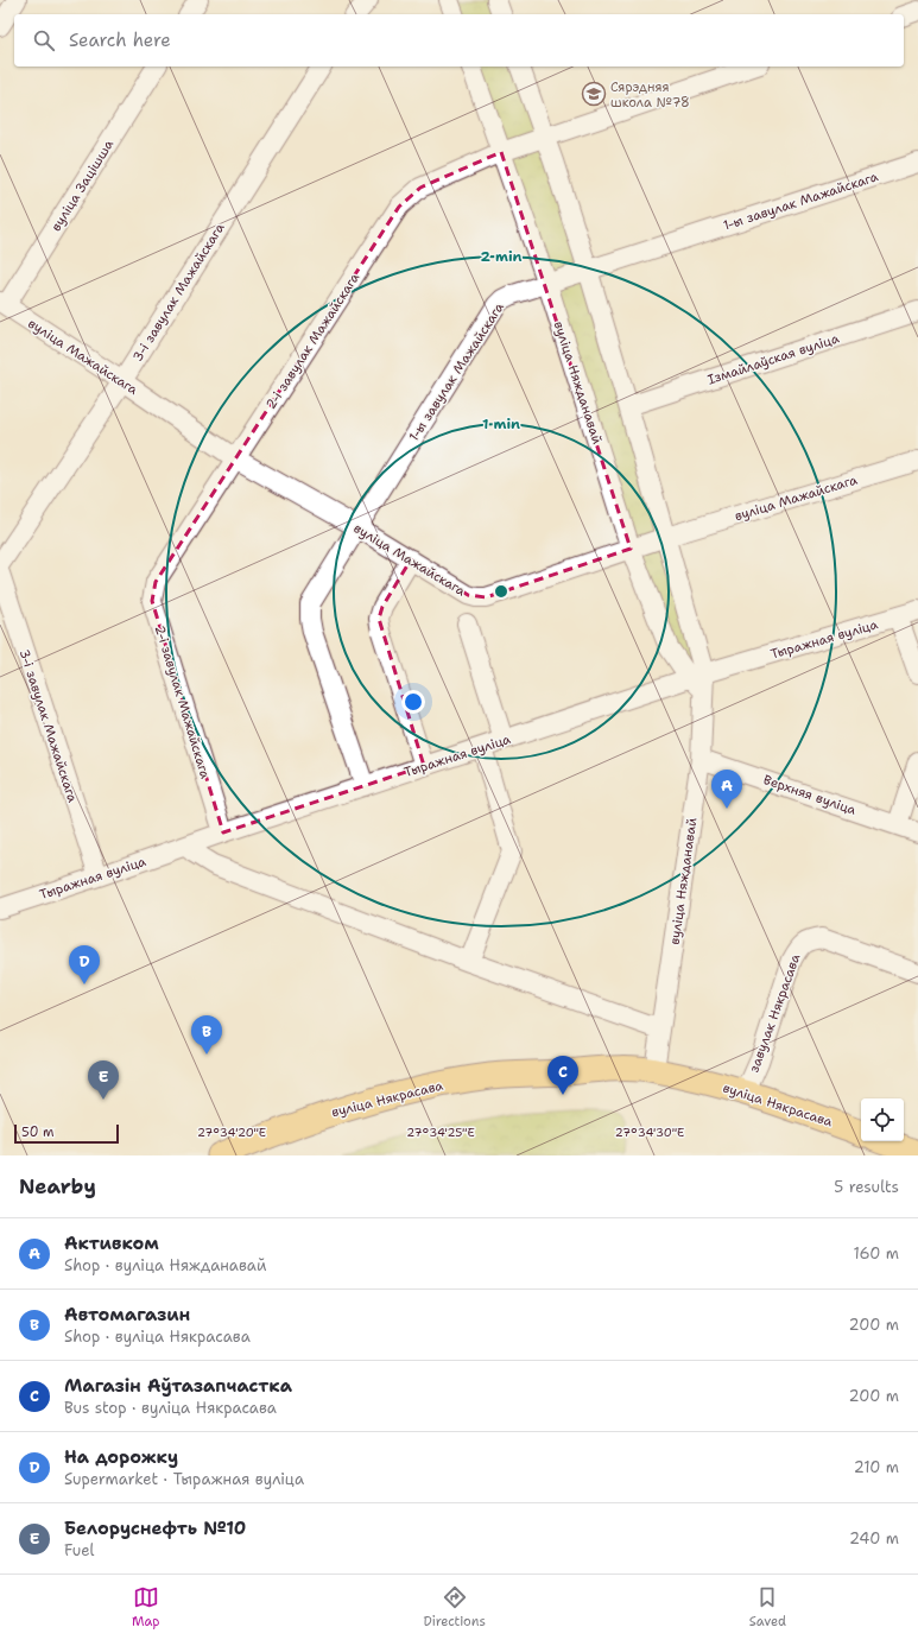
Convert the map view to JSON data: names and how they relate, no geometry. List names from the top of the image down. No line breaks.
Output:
{"streets":{"main road":["вуліца Някрасава"],"street":["вуліца Зацішша","1-ы завулак Мажайскага","3-і завулак Мажайскага","2-і завулак Мажайскага","вуліца Мажайскага","Ізмайлаўская вуліца","вуліца Няжданавай","Тыражная вуліца","Верхняя вуліца","завулак Някрасава"]},"crossings":[["вуліца Зацішша","вуліца Мажайскага"],["1-ы завулак Мажайскага","вуліца Мажайскага"],["1-ы завулак Мажайскага","вуліца Няжданавай"],["1-ы завулак Мажайскага","Тыражная вуліца"],["3-і завулак Мажайскага","вуліца Мажайскага"],["3-і завулак Мажайскага","Тыражная вуліца"],["2-і завулак Мажайскага","вуліца Мажайскага"],["2-і завулак Мажайскага","вуліца Няжданавай"],["2-і завулак Мажайскага","Тыражная вуліца"],["вуліца Мажайскага","вуліца Няжданавай"],["Ізмайлаўская вуліца","вуліца Няжданавай"],["вуліца Няжданавай","Тыражная вуліца"],["вуліца Няжданавай","Верхняя вуліца"],["вуліца Няжданавай","вуліца Някрасава"],["завулак Някрасава","вуліца Някрасава"]],"places":{"school or university":["Сярэдняя школа №78"]},"scale_bar":"50 m","page":{"search":"Search here","pins":["A","D","B","C","E"],"scale":"50 m","heading":["Nearby","5 results"],"list":[{"mark":"A","name":"Активком","note":"Shop · вуліца Няжданавай","value":"160 m"},{"mark":"B","name":"Автомагазин","note":"Shop · вуліца Някрасава","value":"200 m"},{"mark":"C","name":"Магазін Аўтазапчастка","note":"Bus stop · вуліца Някрасава","value":"200 m"},{"mark":"D","name":"На дорожку","note":"Supermarket · Тыражная вуліца","value":"210 m"},{"mark":"E","name":"Белоруснефть №10","note":"Fuel","value":"240 m"}],"nav":["Map","Directions","Saved"]},"coordinates":["27°34'20\"E","27°34'25\"E","27°34'30\"E"],"rings":["2 min","1 min"]}
